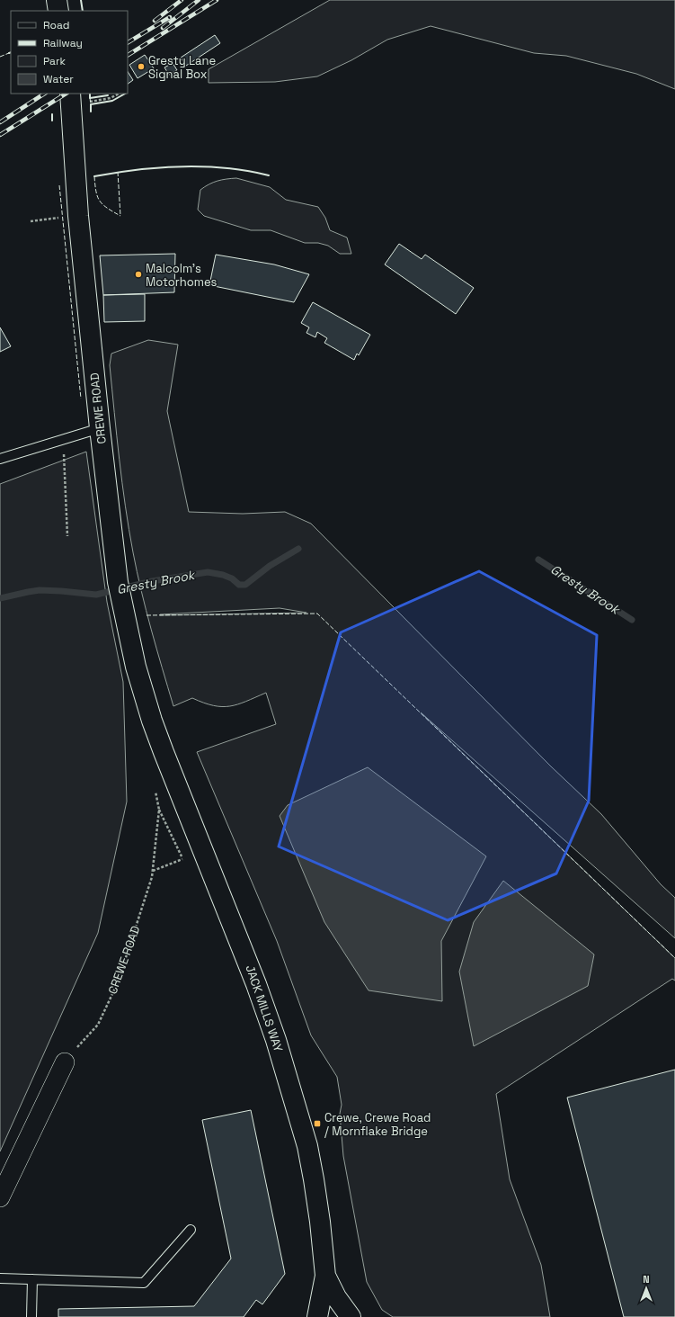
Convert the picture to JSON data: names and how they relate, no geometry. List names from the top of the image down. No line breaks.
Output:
{"streets":{"main road":["CREWE ROAD","JACK MILLS WAY"]},"crossings":[["CREWE ROAD","JACK MILLS WAY"]],"water":["Gresty Brook"],"places":{"other":["Gresty Lane Signal Box","Malcolm's Motorhomes"],"transit":["Crewe, Crewe Road / Mornflake Bridge"]},"legend":["Road","Railway","Park","Water"],"north":"top"}
